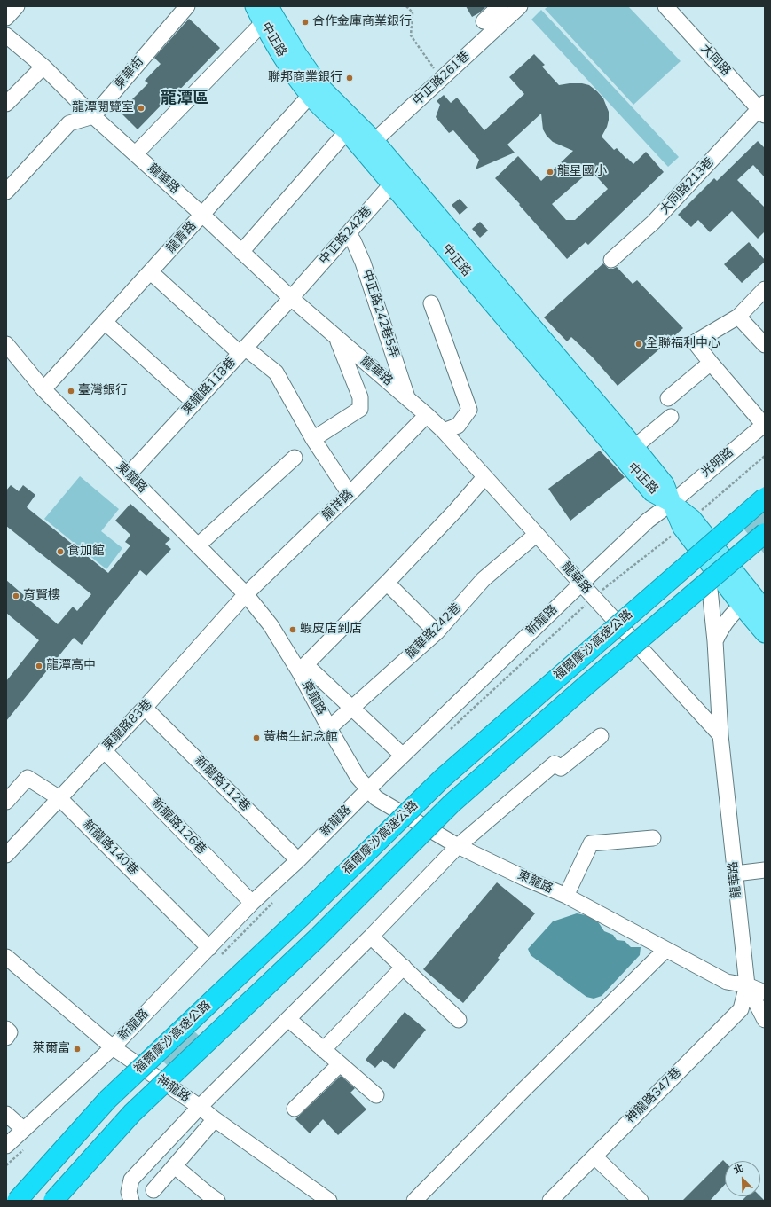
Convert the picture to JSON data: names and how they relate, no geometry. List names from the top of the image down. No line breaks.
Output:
{"streets":{"highway":["福爾摩沙高速公路"],"main road":["中正路"],"street":["大同路","東華街","中正路261巷","龍華路","大同路213巷","中正路242巷","龍青路","中正路242巷5弄","東龍路118巷","光明路","東龍路","龍祥路","新龍路","龍華路242巷","東龍路83巷","新龍路112巷","新龍路126巷","新龍路140巷","神龍路","神龍路347巷"]},"crossings":[["中正路","中正路261巷"],["中正路","龍華路"],["中正路","中正路242巷"],["中正路","龍青路"],["中正路","光明路"],["中正路","新龍路"],["大同路","大同路213巷"],["東華街","龍華路"],["龍華路","中正路242巷"],["龍華路","龍青路"],["龍華路","中正路242巷5弄"],["龍華路","東龍路118巷"],["龍華路","東龍路"],["龍華路","龍祥路"],["龍華路","新龍路"],["龍華路","龍華路242巷"],["龍華路","神龍路347巷"],["中正路242巷","中正路242巷5弄"],["中正路242巷","東龍路118巷"],["龍青路","東龍路"],["東龍路118巷","東龍路"],["光明路","新龍路"],["東龍路","龍祥路"],["東龍路","新龍路"],["東龍路","龍華路242巷"],["東龍路","東龍路83巷"],["東龍路","神龍路347巷"],["龍祥路","東龍路83巷"],["新龍路","新龍路112巷"],["新龍路","新龍路126巷"],["新龍路","新龍路140巷"],["新龍路","神龍路"],["東龍路83巷","新龍路112巷"],["東龍路83巷","新龍路126巷"],["東龍路83巷","新龍路140巷"]],"districts":["龍潭區"],"places":["合作金庫商業銀行","聯邦商業銀行","龍潭閱覽室","龍星國小","全聯福利中心","臺灣銀行","食加館","育賢樓","蝦皮店到店","龍潭高中","黃梅生紀念館","萊爾富"],"north":"top left"}
